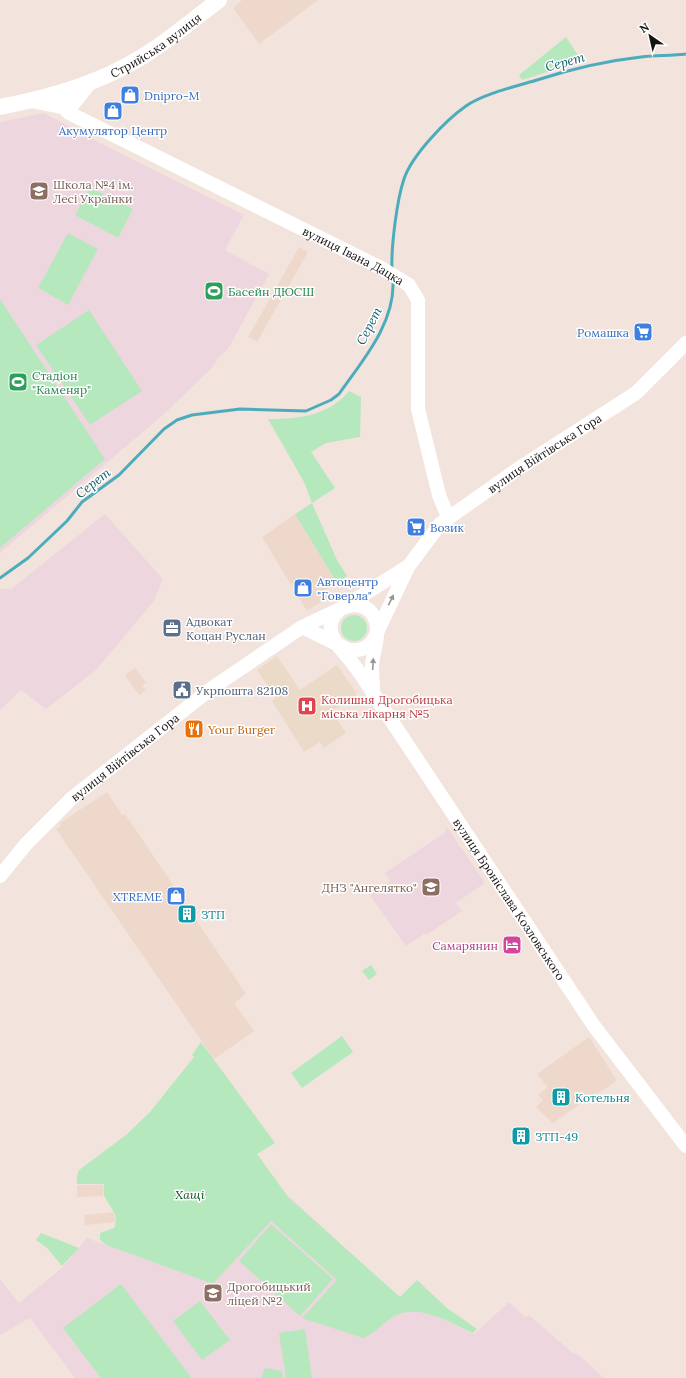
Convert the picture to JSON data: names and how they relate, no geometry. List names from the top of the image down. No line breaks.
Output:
{"streets":{"main road":["Стрийська вулиця"],"street":["вулиця Івана Дацка","вулиця Війтівська Гора","вулиця Броніслава Козловського"]},"crossings":[["Стрийська вулиця","вулиця Івана Дацка"],["вулиця Івана Дацка","вулиця Війтівська Гора"],["вулиця Війтівська Гора","вулиця Броніслава Козловського"]],"water":["Серет"],"parks":["Хащі"],"places":{"shop":["Dnipro-M","Акумулятор Центр","Автоцентр \"Говерла\"","XTREME"],"school or university":["Школа №4 ім. Лесі Українки","ДНЗ \"Ангелятко\"","Дрогобицький ліцей №2"],"sports":["Басейн ДЮСШ","Стадіон \"Каменяр\""],"supermarket":["Ромашка","Возик"],"office":["Адвокат Коцан Руслан"],"public building":["Укрпошта 82108"],"hospital":["Колишня Дрогобицька міська лікарня №5"],"restaurant":["Your Burger"],"building":["ЗТП","Котельня","ЗТП-49"],"hotel":["Самарянин"]},"north":"top left"}
